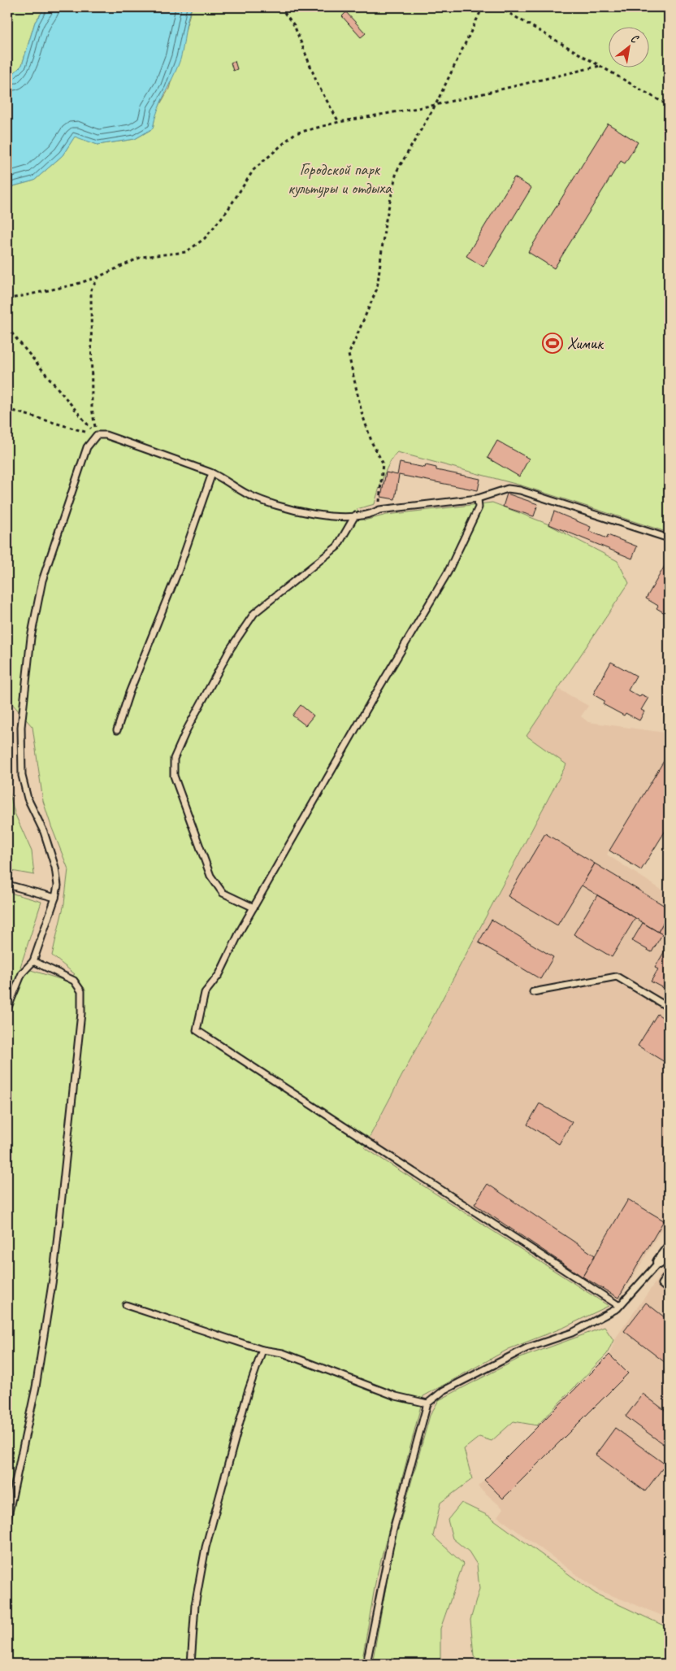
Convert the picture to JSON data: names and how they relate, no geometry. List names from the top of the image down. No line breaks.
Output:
{"parks":["Городской парк культуры и отдыха"],"places":{"sports":["Химик"]},"north":"top right"}
